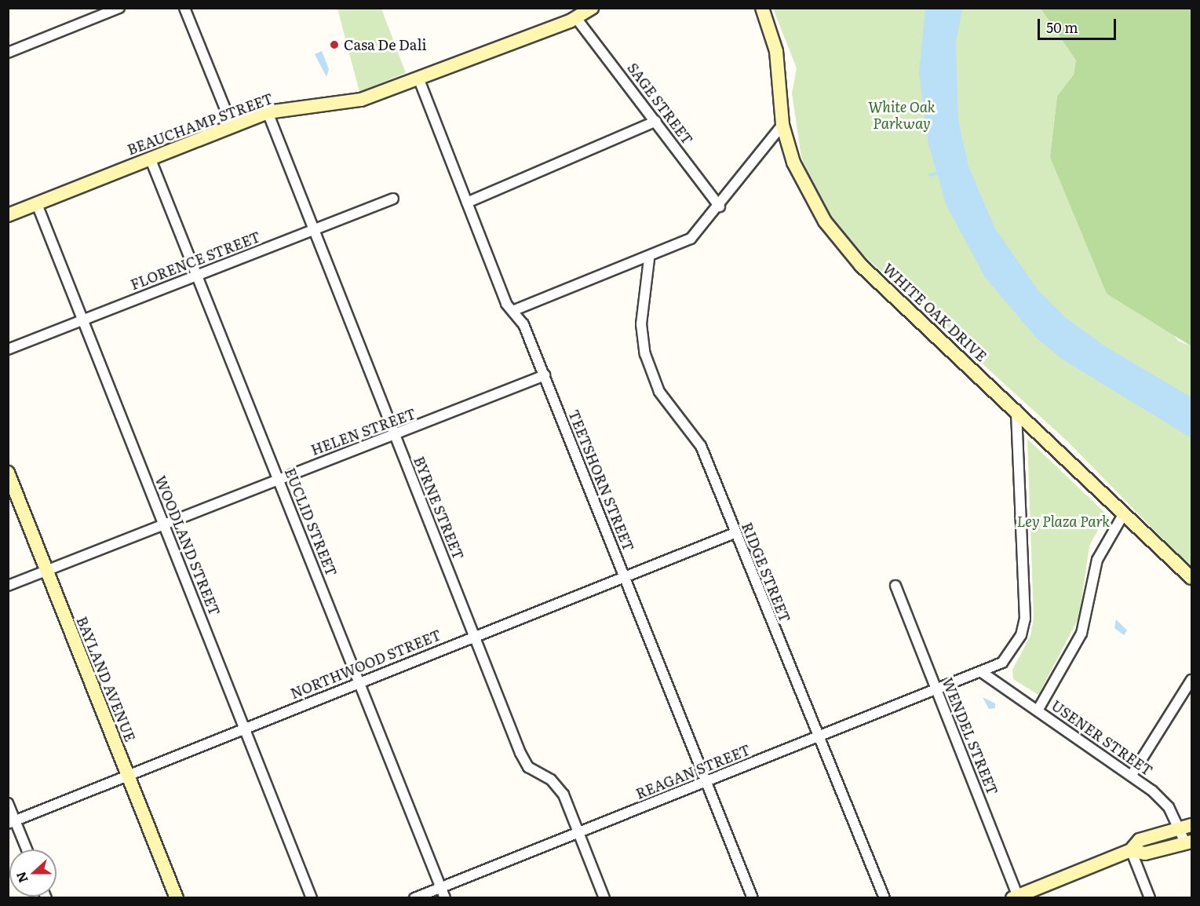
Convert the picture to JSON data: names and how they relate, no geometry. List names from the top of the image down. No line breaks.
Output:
{"streets":{"street":["SAGE STREET","BEAUCHAMP STREET","FLORENCE STREET","WHITE OAK DRIVE","HELEN STREET","TEETSHORN STREET","BYRNE STREET","EUCLID STREET","WOODLAND STREET","RIDGE STREET","NORTHWOOD STREET","BAYLAND AVENUE","WENDEL STREET","USENER STREET","REAGAN STREET"]},"crossings":[["SAGE STREET","BEAUCHAMP STREET"],["BEAUCHAMP STREET","TEETSHORN STREET"],["BEAUCHAMP STREET","BYRNE STREET"],["BEAUCHAMP STREET","EUCLID STREET"],["BEAUCHAMP STREET","WOODLAND STREET"],["FLORENCE STREET","BYRNE STREET"],["FLORENCE STREET","EUCLID STREET"],["FLORENCE STREET","WOODLAND STREET"],["WHITE OAK DRIVE","REAGAN STREET"],["HELEN STREET","TEETSHORN STREET"],["HELEN STREET","BYRNE STREET"],["HELEN STREET","EUCLID STREET"],["HELEN STREET","WOODLAND STREET"],["HELEN STREET","BAYLAND AVENUE"],["TEETSHORN STREET","NORTHWOOD STREET"],["TEETSHORN STREET","REAGAN STREET"],["BYRNE STREET","NORTHWOOD STREET"],["BYRNE STREET","REAGAN STREET"],["EUCLID STREET","NORTHWOOD STREET"],["EUCLID STREET","REAGAN STREET"],["WOODLAND STREET","NORTHWOOD STREET"],["RIDGE STREET","NORTHWOOD STREET"],["RIDGE STREET","REAGAN STREET"],["NORTHWOOD STREET","BAYLAND AVENUE"],["WENDEL STREET","REAGAN STREET"],["USENER STREET","REAGAN STREET"]],"parks":["White Oak Parkway","Ley Plaza Park"],"places":["Casa De Dali"],"scale_bar":"50 m","north":"left"}
